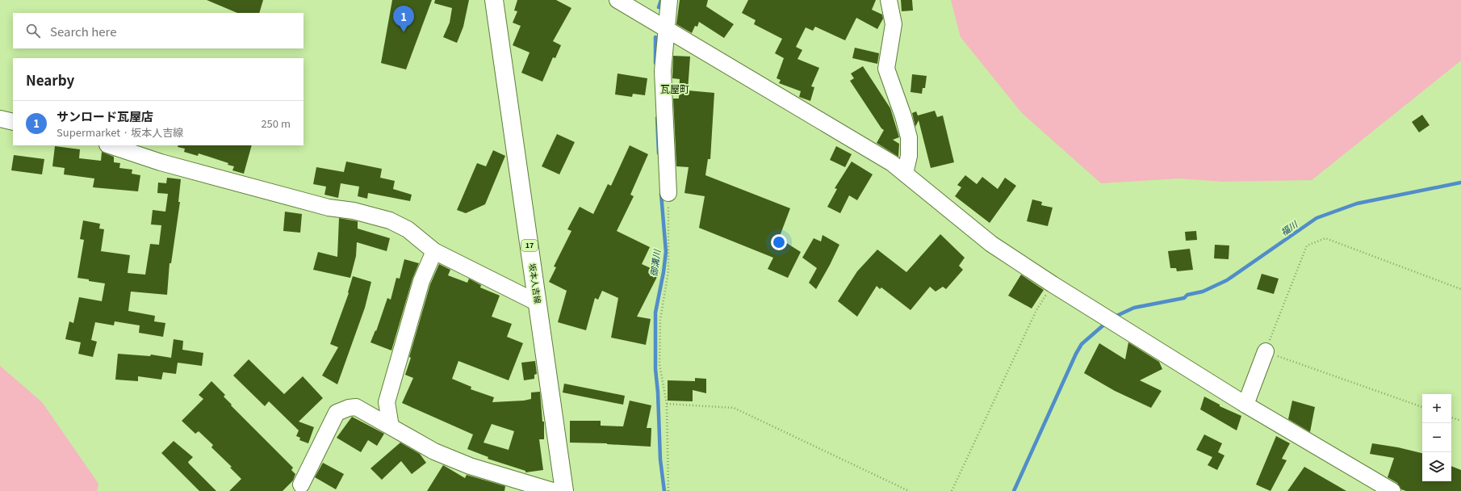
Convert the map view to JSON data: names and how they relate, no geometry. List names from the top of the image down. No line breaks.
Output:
{"streets":{"main road":["17","坂本人吉線"]},"districts":["瓦屋町"],"water":["福川","御溝川"],"page":{"pins":"1","search":"Search here","heading":"Nearby","list":[{"mark":"1","name":"サンロード瓦屋店","note":"Supermarket · 坂本人吉線","value":"250 m"}],"map_buttons":["+","−"]}}
